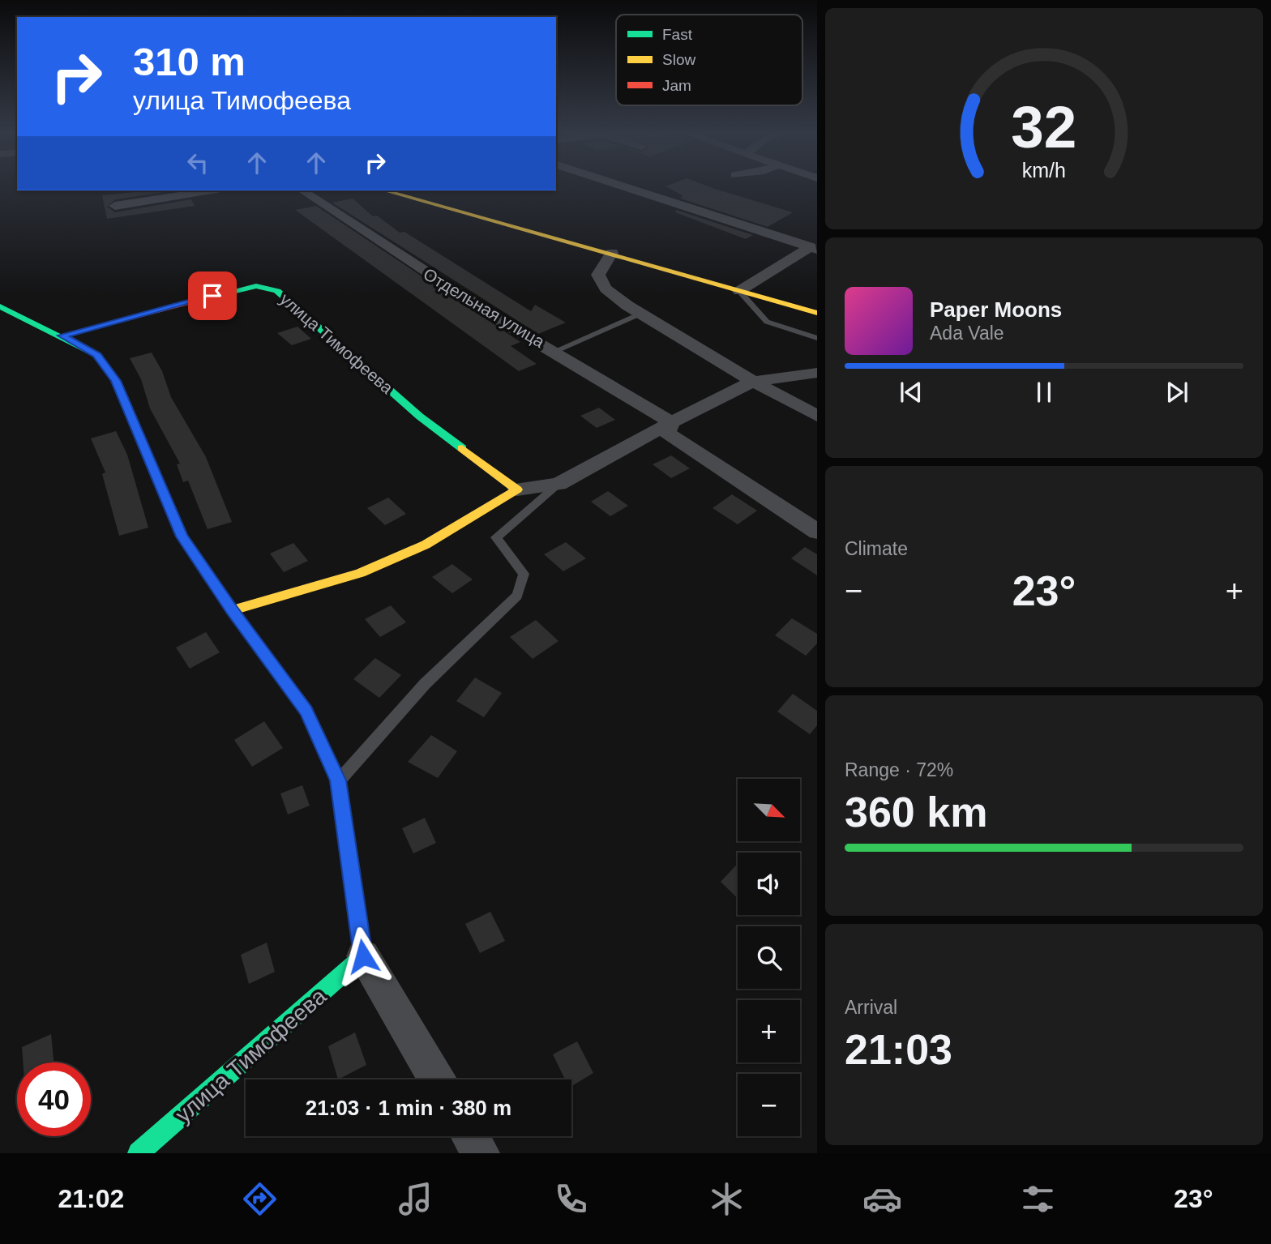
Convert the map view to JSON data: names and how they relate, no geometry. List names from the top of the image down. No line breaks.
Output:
{"streets":{"street":["Отдельная улица","улица Тимофеева"]},"legend":["Fast","Slow","Jam"],"north":"bottom right","page":{"turn":["310 m","улица Тимофеева"],"song":["Paper Moons","Ada Vale"],"tile":["Climate",["Range · 72%","360 km"],["Arrival","21:03"]],"heat":["−","23°","+"],"map_buttons":["+","−"],"limit":"40","trip":"21:03 · 1 min · 380 m","tabs":["21:02","23°"],"gauge":["32","km/h"]}}
